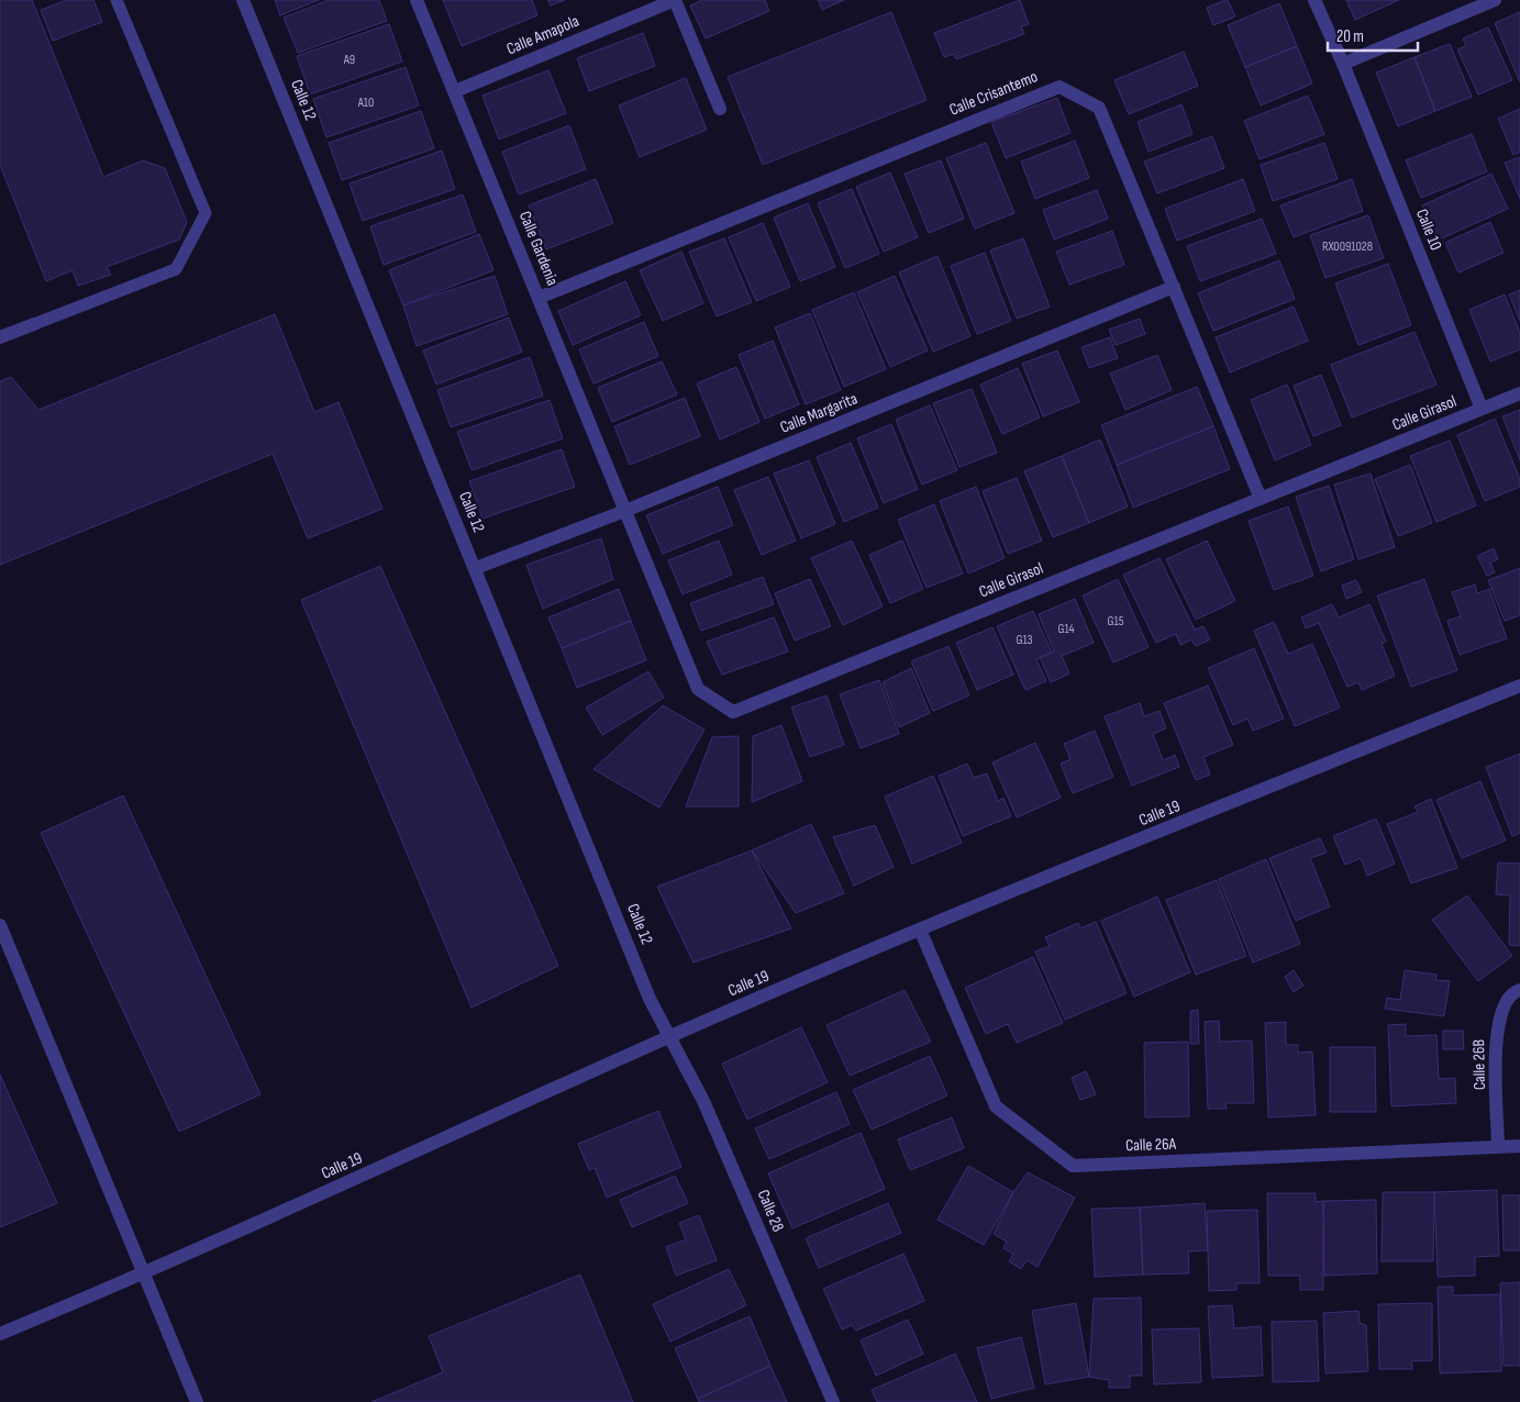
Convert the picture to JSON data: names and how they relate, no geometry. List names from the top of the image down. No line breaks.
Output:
{"streets":{"street":["Calle Amapola","Calle Crisantemo","Calle 12","Calle 10","Calle Gardenia","Calle Margarita","Calle Girasol","Calle 19","Calle 26B","Calle 26A","Calle 28"]},"crossings":[["Calle Amapola","Calle Gardenia"],["Calle Crisantemo","Calle Gardenia"],["Calle Crisantemo","Calle Margarita"],["Calle Crisantemo","Calle Girasol"],["Calle 12","Calle Margarita"],["Calle 12","Calle 19"],["Calle 12","Calle 28"],["Calle 10","Calle Girasol"],["Calle Gardenia","Calle Margarita"],["Calle Gardenia","Calle Girasol"],["Calle Margarita","Calle Girasol"],["Calle 19","Calle 26A"],["Calle 19","Calle 28"],["Calle 26B","Calle 26A"]],"house_numbers":["A9","A10","RX0091028","G15","G14","G13"],"scale_bar":"20 m"}
